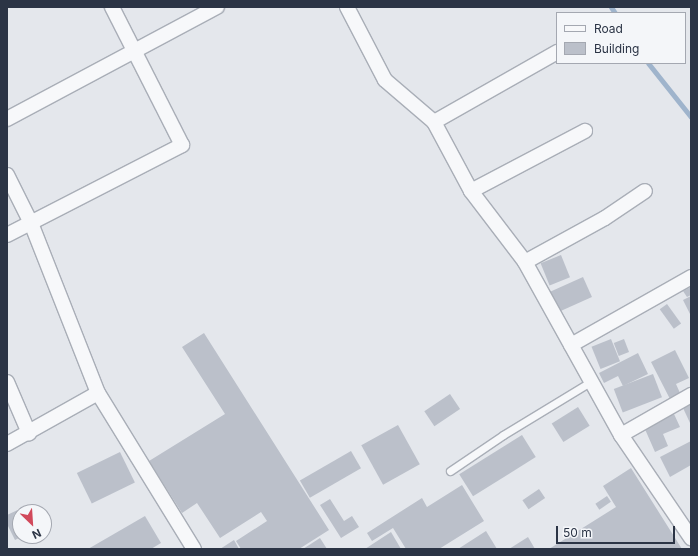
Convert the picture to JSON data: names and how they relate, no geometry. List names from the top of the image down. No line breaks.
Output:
{"legend":["Road","Building"],"scale_bar":"50 m","north":"bottom right"}
